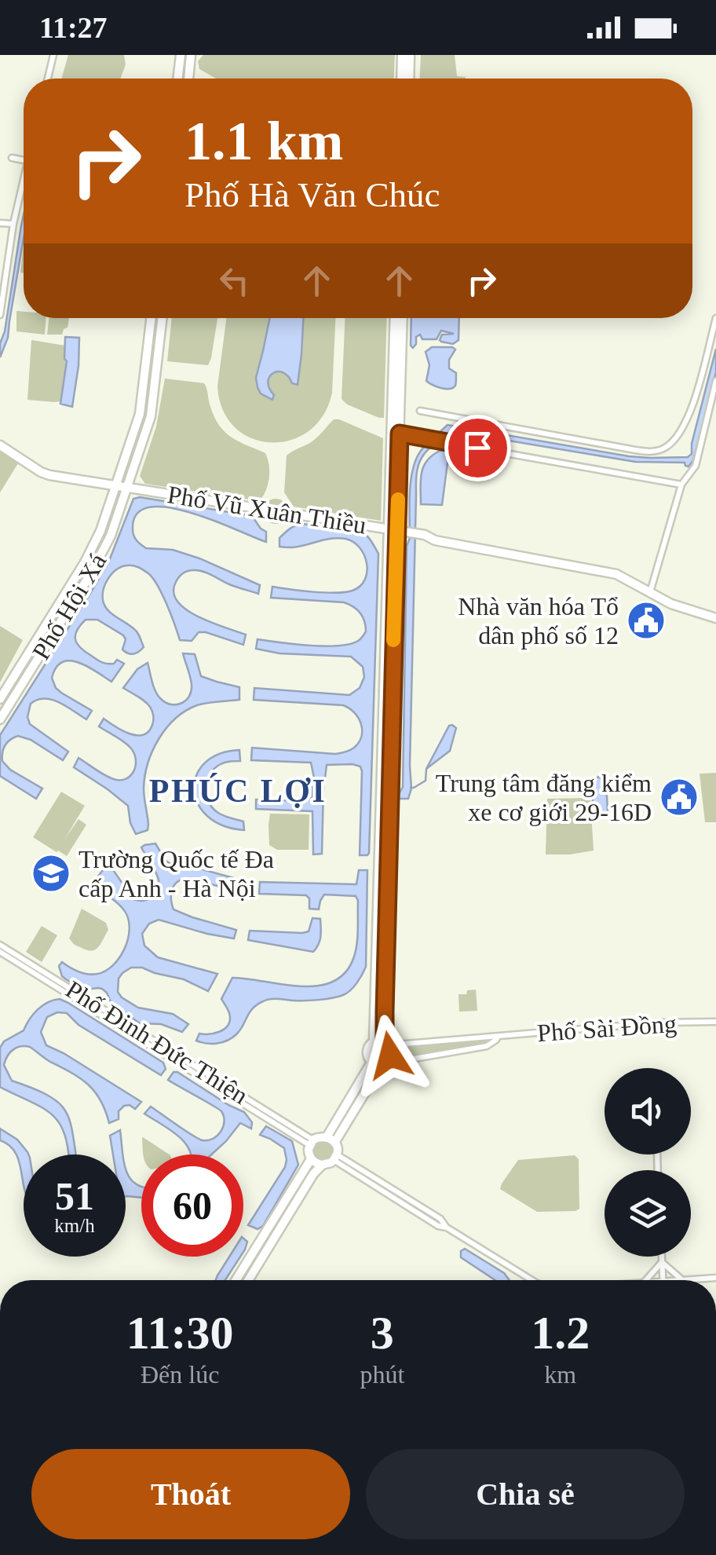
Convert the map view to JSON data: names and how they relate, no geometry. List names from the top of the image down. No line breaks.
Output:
{"streets":{"main road":["Phố Vũ Xuân Thiều","Phố Hội Xá"],"street":["Phố Sài Đồng","Phố Đinh Đức Thiện"]},"crossings":[["Phố Vũ Xuân Thiều","Phố Hội Xá"]],"districts":["PHÚC LỢI"],"places":{"public building":["Nhà văn hóa Tổ dân phố số 12","Trung tâm đăng kiểm xe cơ giới 29-16D"],"school or university":["Trường Quốc tế Đa cấp Anh - Hà Nội"]},"page":{"status":"11:27","turn":["1.1 km","Phố Hà Văn Chúc"],"speed":"51 km/h","limit":"60","eta":["11:30","Đến lúc","3","phút","1.2","km"],"buttons":["Thoát","Chia sẻ"]}}
